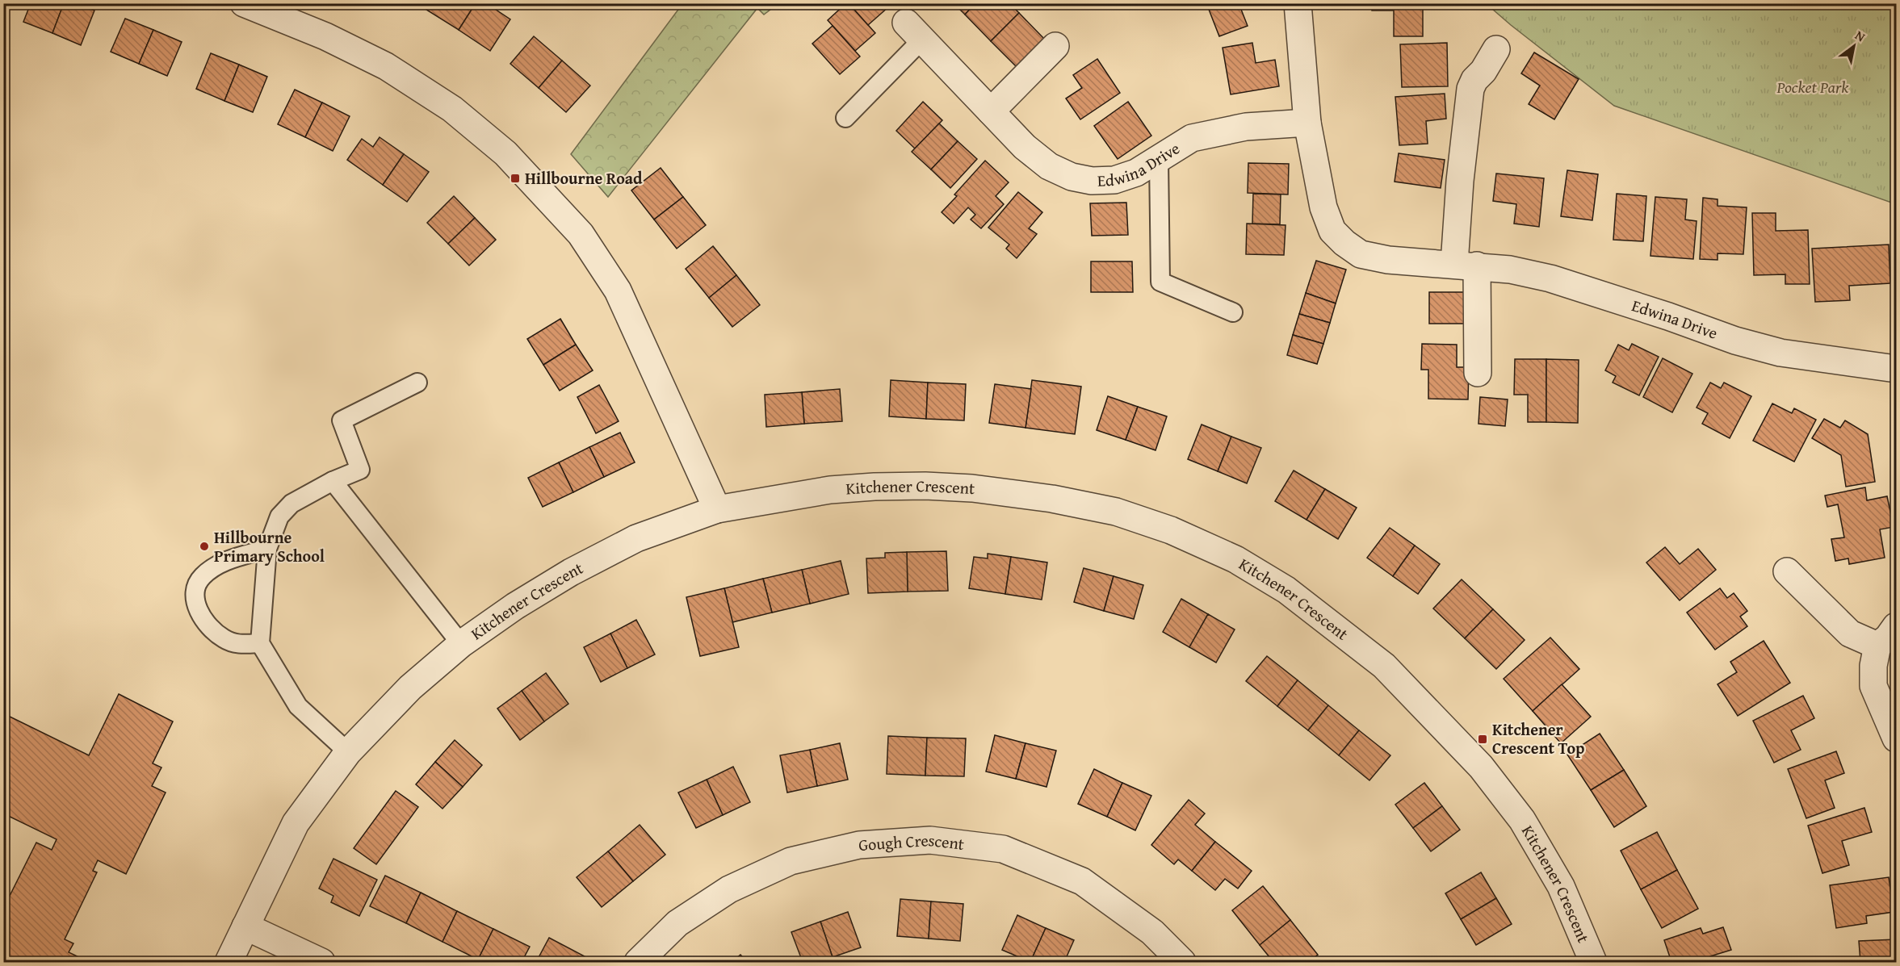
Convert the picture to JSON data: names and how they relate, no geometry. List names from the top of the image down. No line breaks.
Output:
{"streets":{"street":["Edwina Drive","Kitchener Crescent","Gough Crescent"]},"parks":["Pocket Park"],"places":{"transit":["Hillbourne Road","Kitchener Crescent Top"],"other":["Hillbourne Primary School"]},"north":"top right"}
